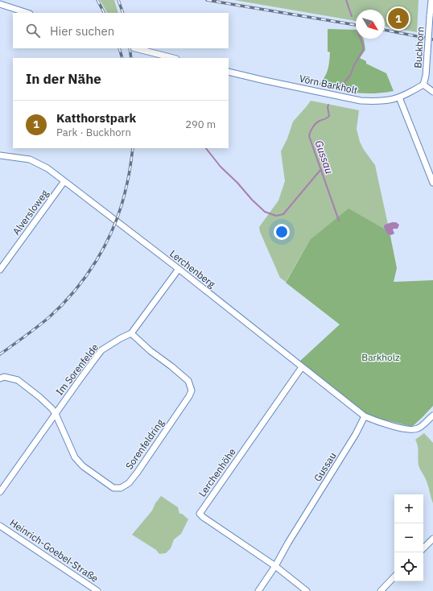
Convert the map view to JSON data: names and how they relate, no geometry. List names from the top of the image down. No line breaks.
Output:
{"streets":{"street":["Buckhorn","Vörn Barkholt","Alversloweg","Lerchenberg","Im Sorenfelde","Sorenfeldring","Gussau","Lerchenhöhe","Heinrich-Goebel-Straße"]},"crossings":[["Buckhorn","Vörn Barkholt"],["Alversloweg","Lerchenberg"],["Lerchenberg","Im Sorenfelde"],["Lerchenberg","Gussau"],["Lerchenberg","Lerchenhöhe"],["Im Sorenfelde","Sorenfeldring"],["Gussau","Lerchenhöhe"]],"water":["Gussau"],"parks":["Barkholz"],"north":"bottom right","page":{"pins":"1","search":"Hier suchen","heading":"In der Nähe","list":[{"mark":"1","name":"Katthorstpark","note":"Park · Buckhorn","value":"290 m"}],"map_buttons":["+","−"]}}
